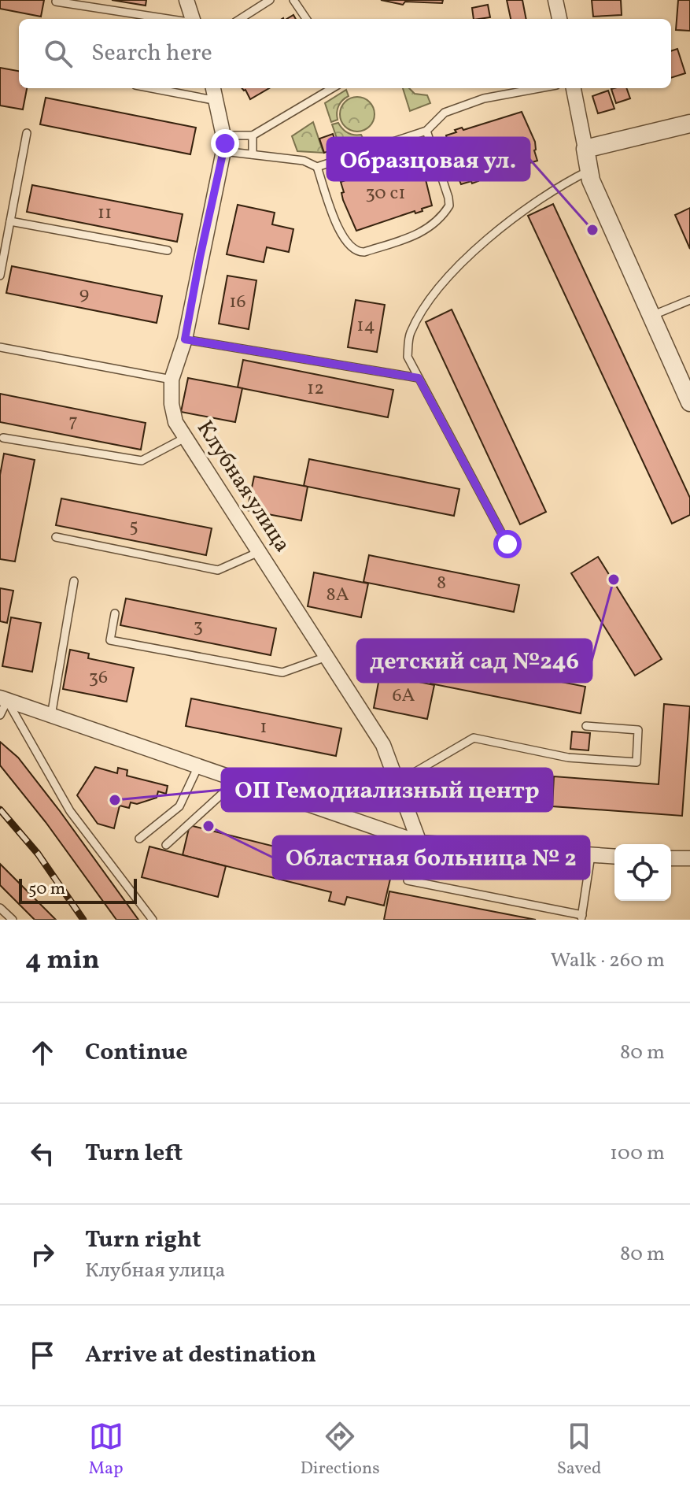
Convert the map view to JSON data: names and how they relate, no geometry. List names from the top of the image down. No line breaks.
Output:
{"streets":{"street":["Клубная улица"]},"places":["Образцовая ул.","детский сад №246","ОП Гемодиализный центр","Областная больница № 2"],"house_numbers":["30 с1","11","9","16","14","12","7","5","8","8А","3","36","6А","1"],"scale_bar":"50 m","page":{"search":"Search here","scale":"50 m","heading":["4 min","Walk · 260 m"],"list":[["Continue","80 m"],["Turn left","100 m"],["Turn right","Клубная улица","80 m"],"Arrive at destination"],"nav":["Map","Directions","Saved"]}}
